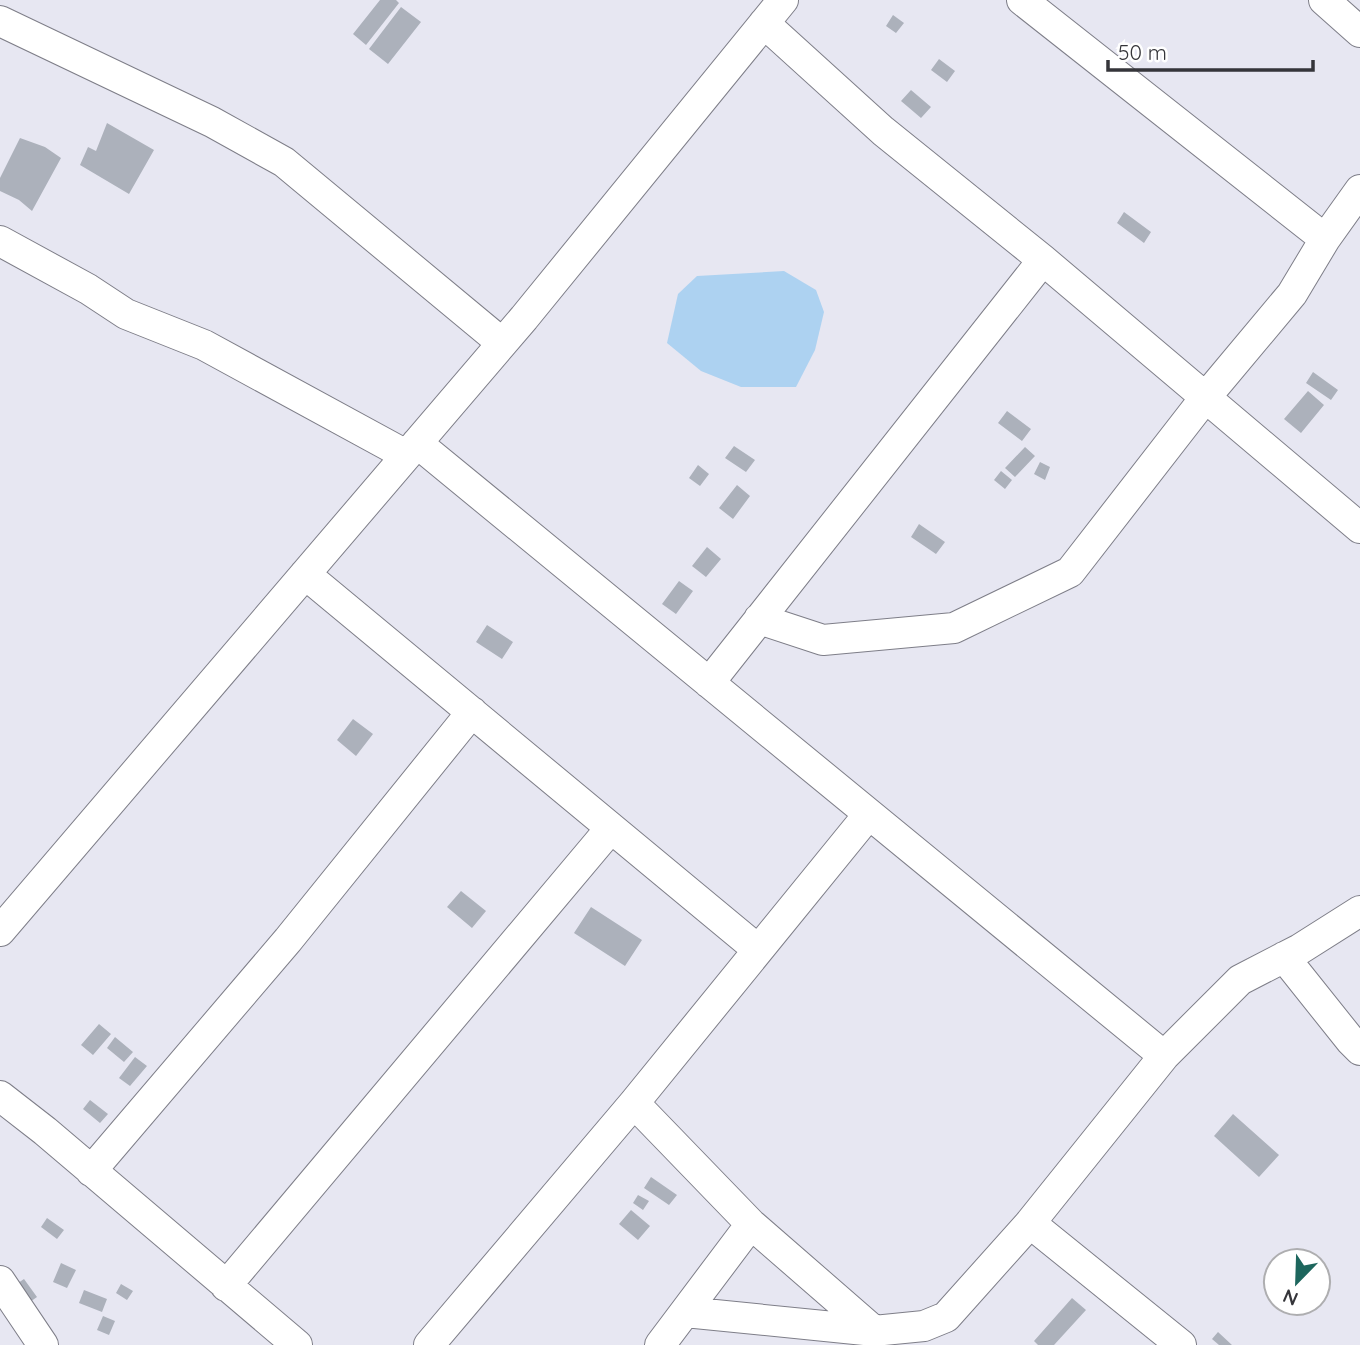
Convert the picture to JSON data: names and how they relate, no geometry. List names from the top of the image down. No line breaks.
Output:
{"scale_bar":"50 m","north":"bottom left"}
